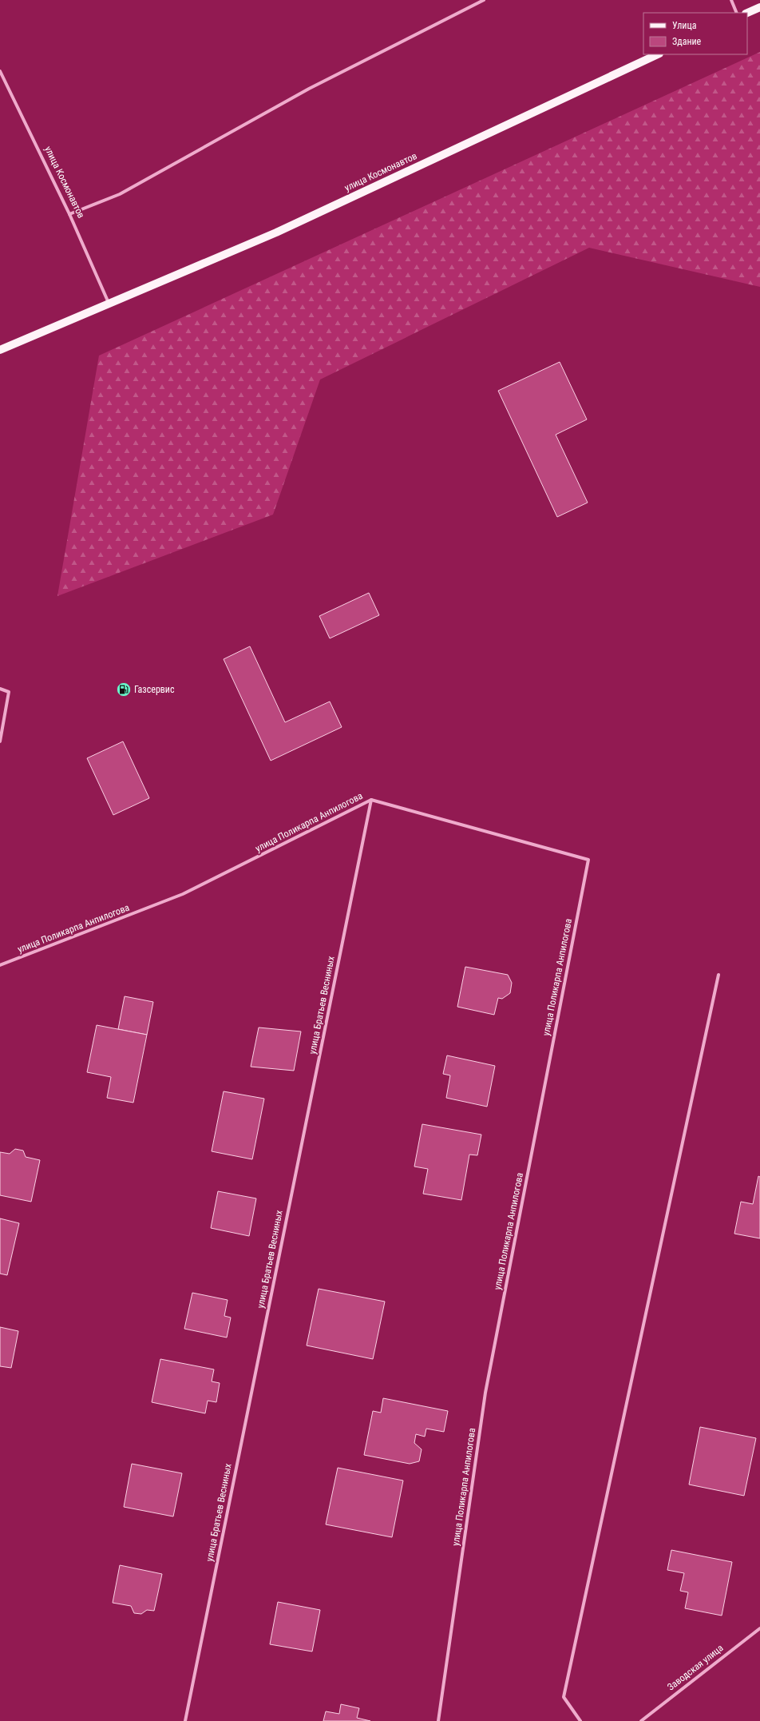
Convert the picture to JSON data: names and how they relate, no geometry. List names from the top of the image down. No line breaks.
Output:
{"streets":{"main road":["улица Космонавтов"],"street":["улица Поликарпа Анпилогова","улица Братьев Весниных","Заводская улица"]},"crossings":[["улица Поликарпа Анпилогова","улица Братьев Весниных"]],"places":{"fuel station":["Газсервис"]},"legend":["Улица","Здание"]}
